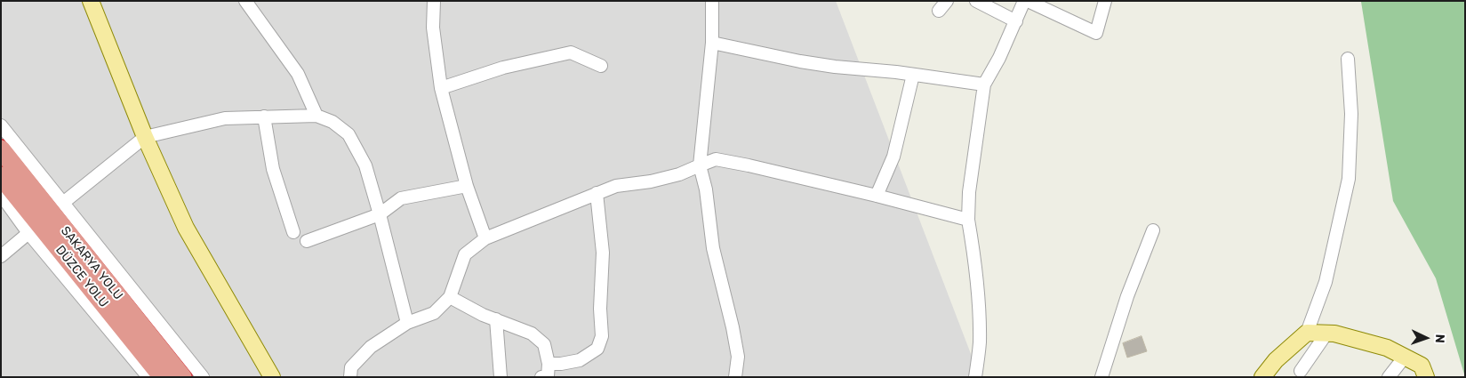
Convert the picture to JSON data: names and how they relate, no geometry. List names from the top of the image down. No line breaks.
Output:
{"streets":{"highway":["SAKARYA YOLU","DÜZCE YOLU"]},"north":"right"}
